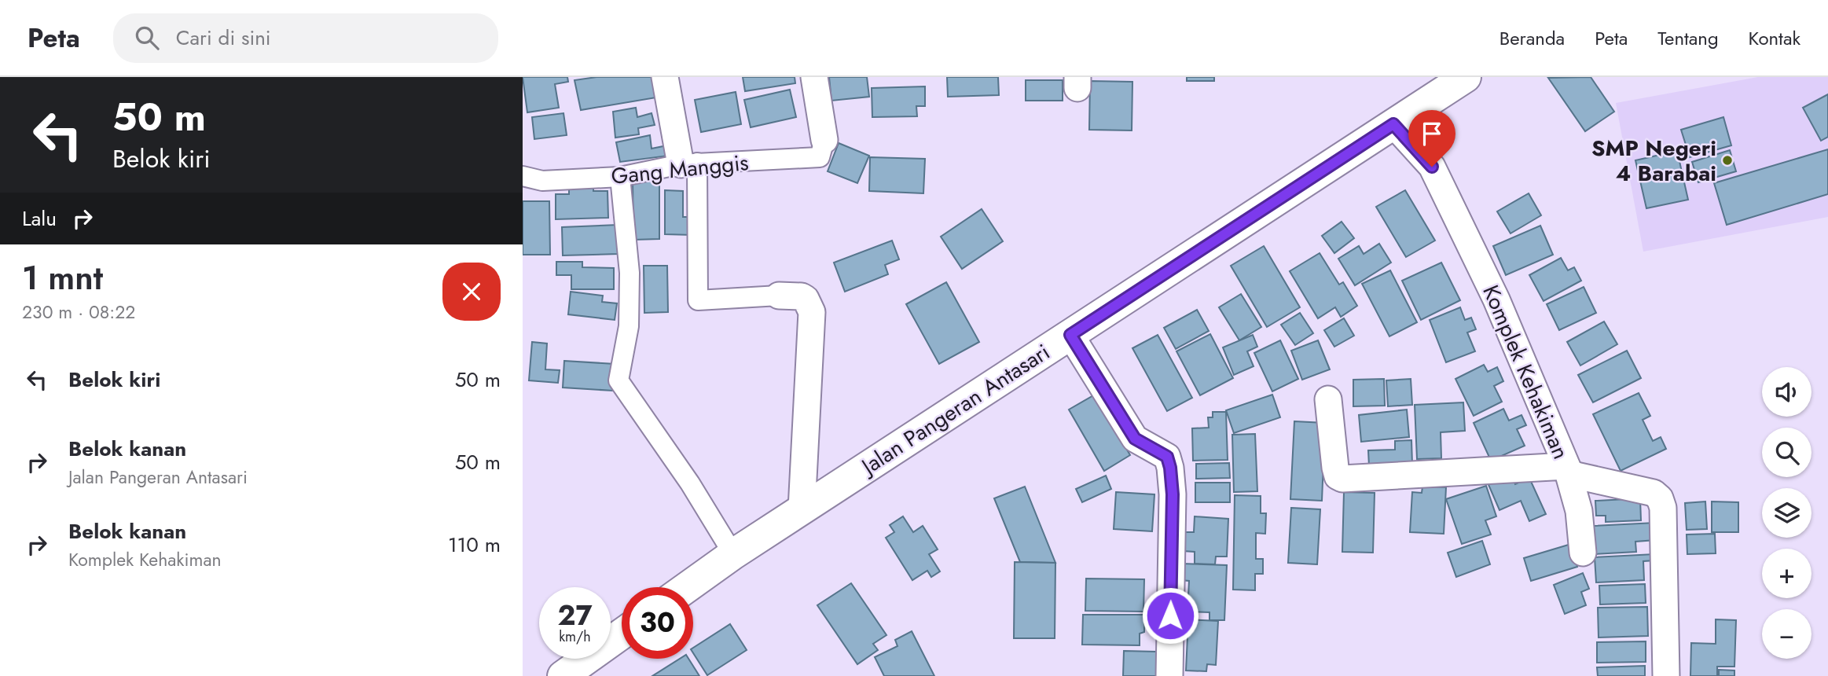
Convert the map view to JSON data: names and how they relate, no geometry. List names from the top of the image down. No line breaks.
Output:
{"streets":{"main road":["Jalan Pangeran Antasari"],"street":["Gang Manggis","Komplek Kehakiman"]},"crossings":[["Komplek Kehakiman","Jalan Pangeran Antasari"]],"places":["SMP Negeri 4 Barabai"],"page":{"header":"Peta","search":"Cari di sini","nav":["Beranda","Peta","Tentang","Kontak"],"turn":["50 m","Belok kiri"],"then":"Lalu","heading":["1 mnt","230 m · 08:22"],"list":[{"name":"Belok kiri","value":"50 m"},{"name":"Belok kanan","note":"Jalan Pangeran Antasari","value":"50 m"},{"name":"Belok kanan","note":"Komplek Kehakiman","value":"110 m"}],"map_buttons":["+","−"],"speed":"27 km/h","limit":"30"}}
